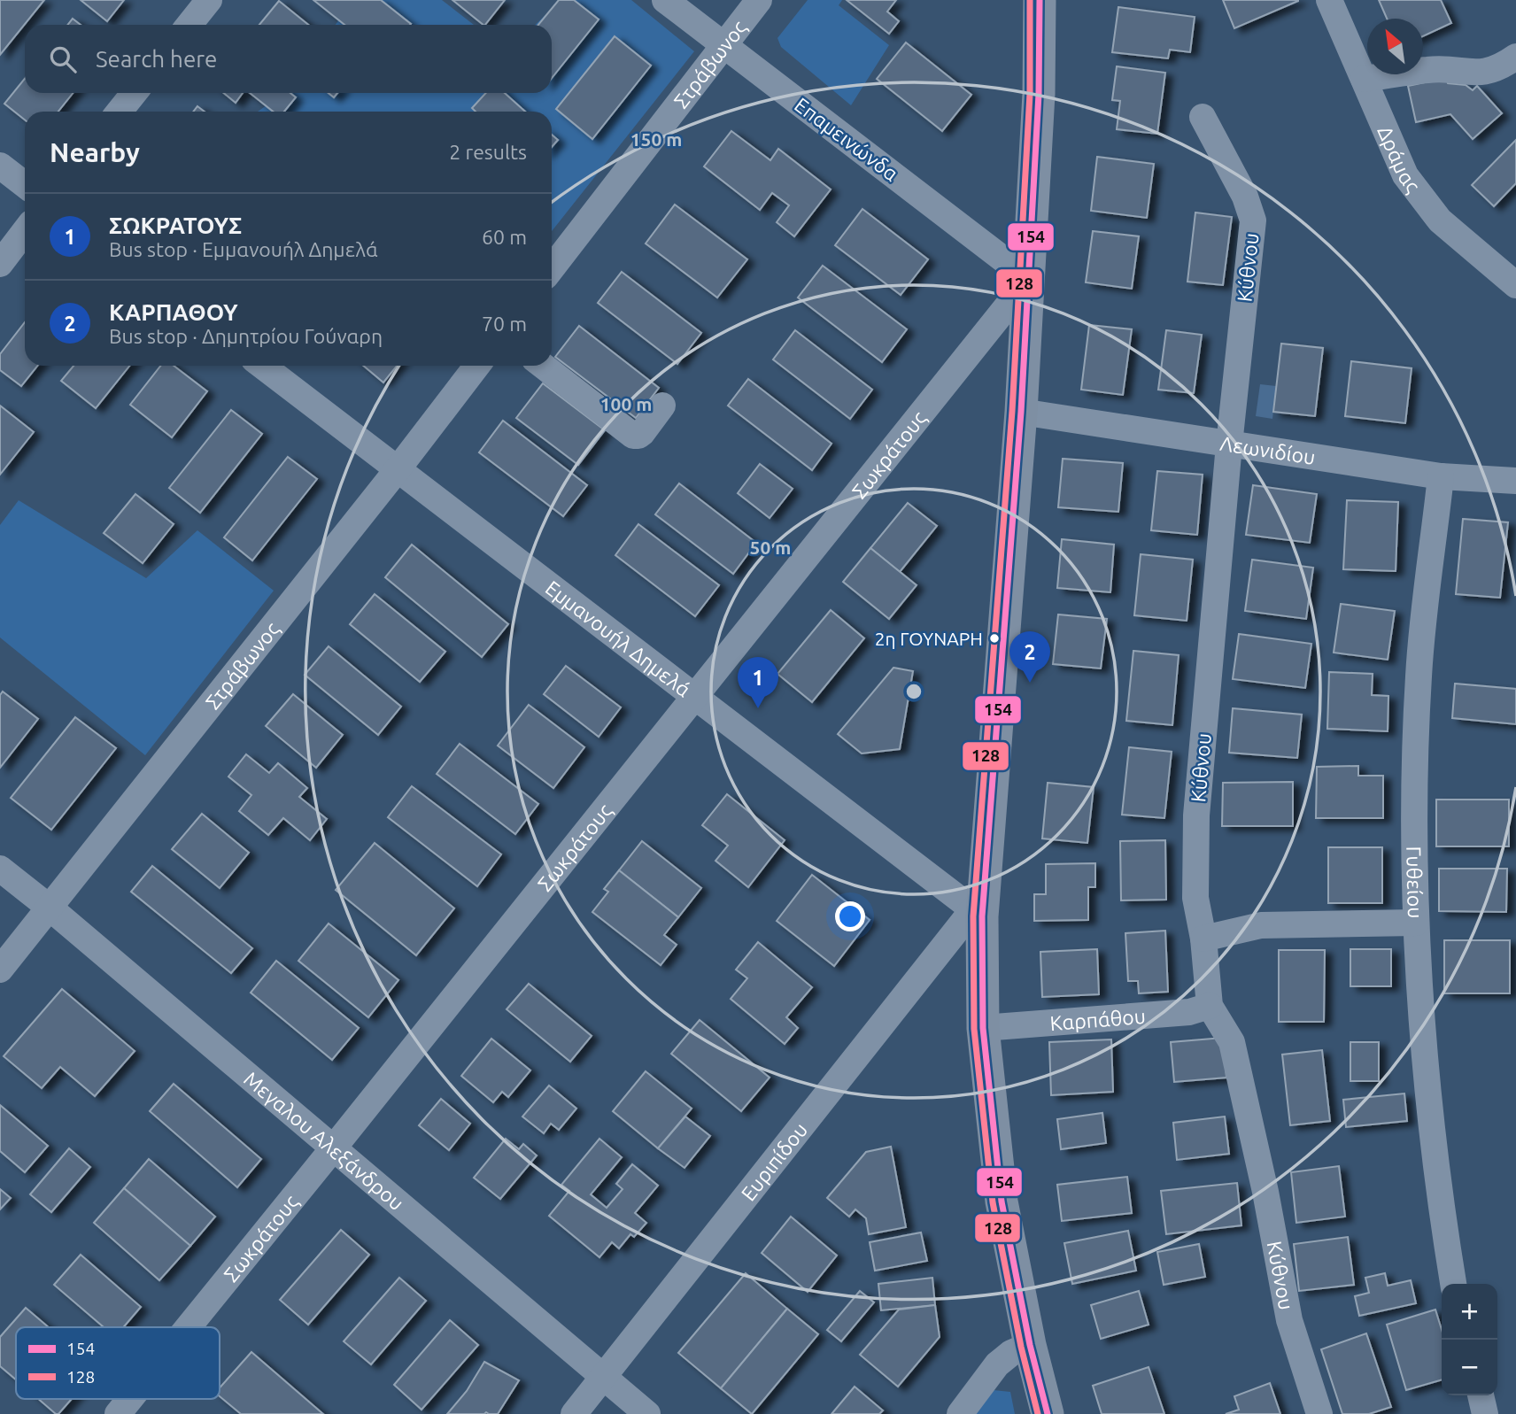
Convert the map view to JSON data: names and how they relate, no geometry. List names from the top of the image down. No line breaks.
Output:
{"streets":{"street":["Στράβωνος","Επαμεινώνδα","Δράμας","Κύθνου","Λεωνιδίου","Σωκράτους","Εμμανουήλ Δημελά","Γυθείου","Καρπάθου","Μεγαλου Αλεξάνδρου","Ευριπίδου"]},"crossings":[["Στράβωνος","Επαμεινώνδα"],["Στράβωνος","Εμμανουήλ Δημελά"],["Στράβωνος","Μεγαλου Αλεξάνδρου"],["Επαμεινώνδα","Σωκράτους"],["Κύθνου","Λεωνιδίου"],["Κύθνου","Καρπάθου"],["Λεωνιδίου","Γυθείου"],["Σωκράτους","Εμμανουήλ Δημελά"],["Σωκράτους","Μεγαλου Αλεξάνδρου"],["Εμμανουήλ Δημελά","Ευριπίδου"],["Μεγαλου Αλεξάνδρου","Ευριπίδου"]],"places":["2η ΓΟΥΝΑΡΗ"],"lines":["transit line 154","transit line 128"],"legend":["154","128"],"north":"top left","page":{"search":"Search here","heading":["Nearby","2 results"],"list":[{"mark":"1","name":"ΣΩΚΡΑΤΟΥΣ","note":"Bus stop · Εμμανουήλ Δημελά","value":"60 m"},{"mark":"2","name":"ΚΑΡΠΑΘΟΥ","note":"Bus stop · Δημητρίου Γούναρη","value":"70 m"}],"pins":["2","1"],"map_buttons":["+","−"]},"rings":["150 m","100 m","50 m"]}
